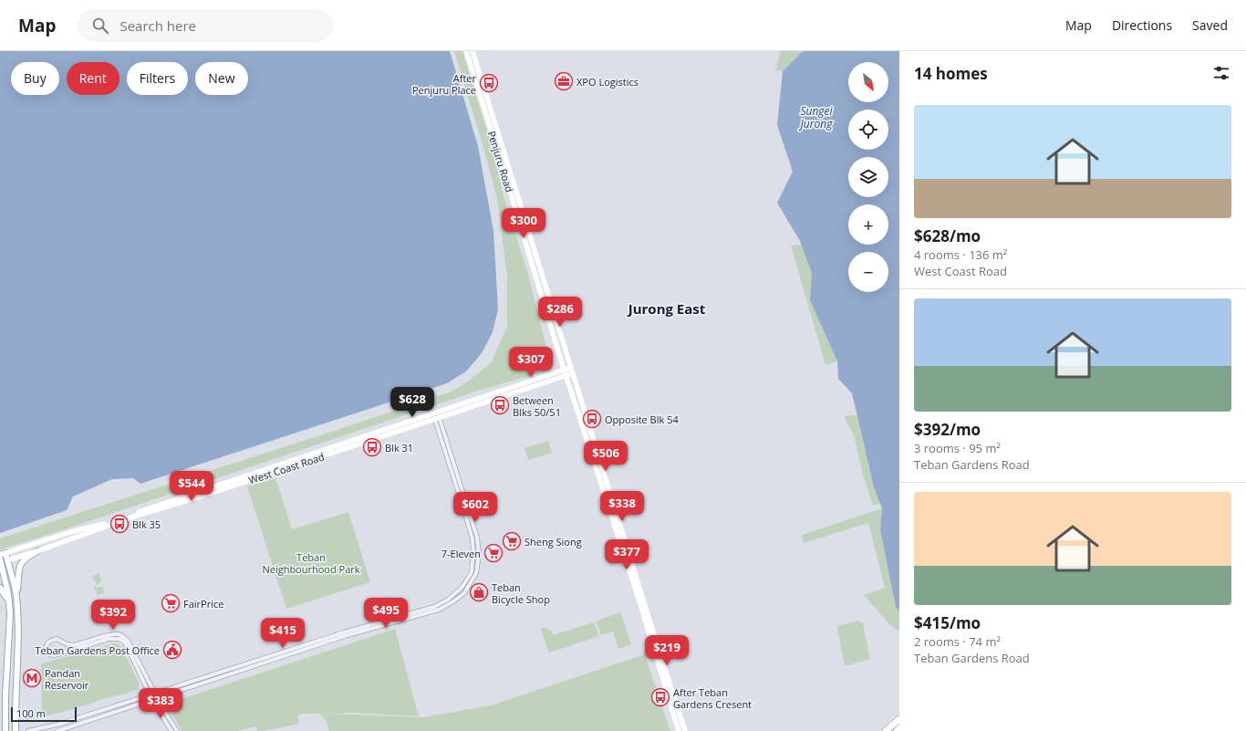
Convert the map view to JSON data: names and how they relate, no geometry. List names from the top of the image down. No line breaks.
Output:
{"streets":{"main road":["Penjuru Road","West Coast Road"]},"crossings":[["Penjuru Road","West Coast Road"]],"districts":["Jurong East"],"water":["Sungei Jurong"],"parks":["Teban Neighbourhood Park"],"places":{"office":["XPO Logistics"],"bus stop":["After Penjuru Place","Between Blks 50/51","Opposite Blk 54","Blk 31","Blk 35","After Teban Gardens Cresent"],"supermarket":["Sheng Siong","7-Eleven","FairPrice"],"shop":["Teban Bicycle Shop"],"public building":["Teban Gardens Post Office"],"metro station":["Pandan Reservoir"]},"scale_bar":"100 m","north":"bottom right","page":{"header":"Map","search":"Search here","nav":["Map","Directions","Saved"],"heading":"14 homes","map_buttons":["+","−"],"chip":["Buy","Rent","Filters","New"],"list":[{"name":"$628/mo","note":"4 rooms · 136 m² · West Coast Road"},{"name":"$392/mo","note":"3 rooms · 95 m² · Teban Gardens Road"},{"name":"$415/mo","note":"2 rooms · 74 m² · Teban Gardens Road"}],"price":["$300","$286","$307","$628","$506","$544","$338","$602","$377","$495","$392","$415","$219","$383"],"scale":"100 m"}}
